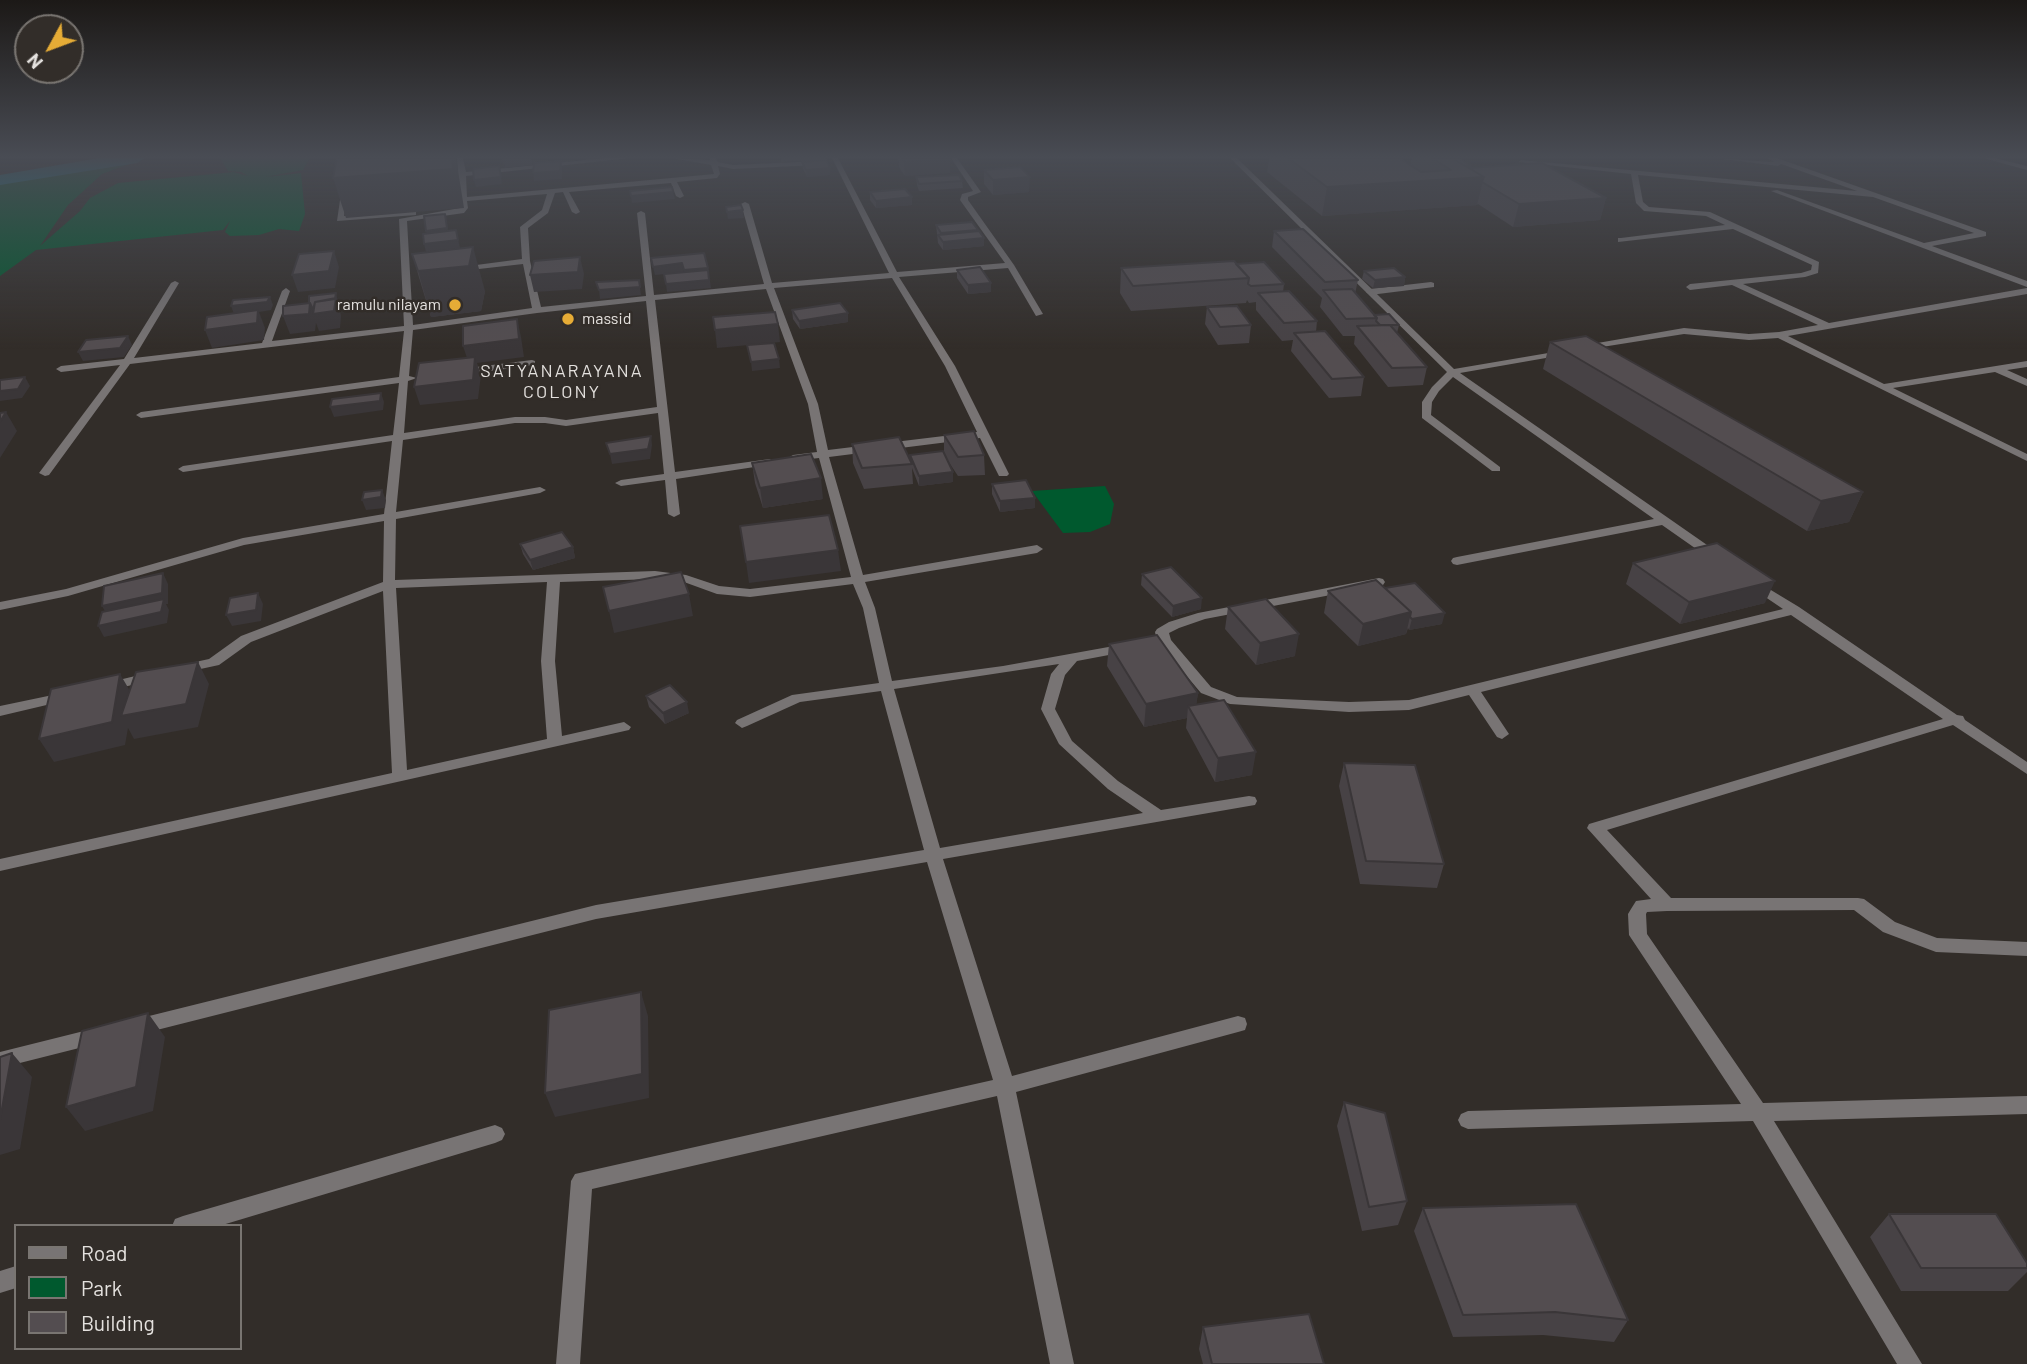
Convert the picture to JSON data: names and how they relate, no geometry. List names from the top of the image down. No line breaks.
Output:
{"districts":["SATYANARAYANA COLONY"],"places":["ramulu nilayam","massid"],"legend":["Road","Park","Building"],"north":"bottom left"}
